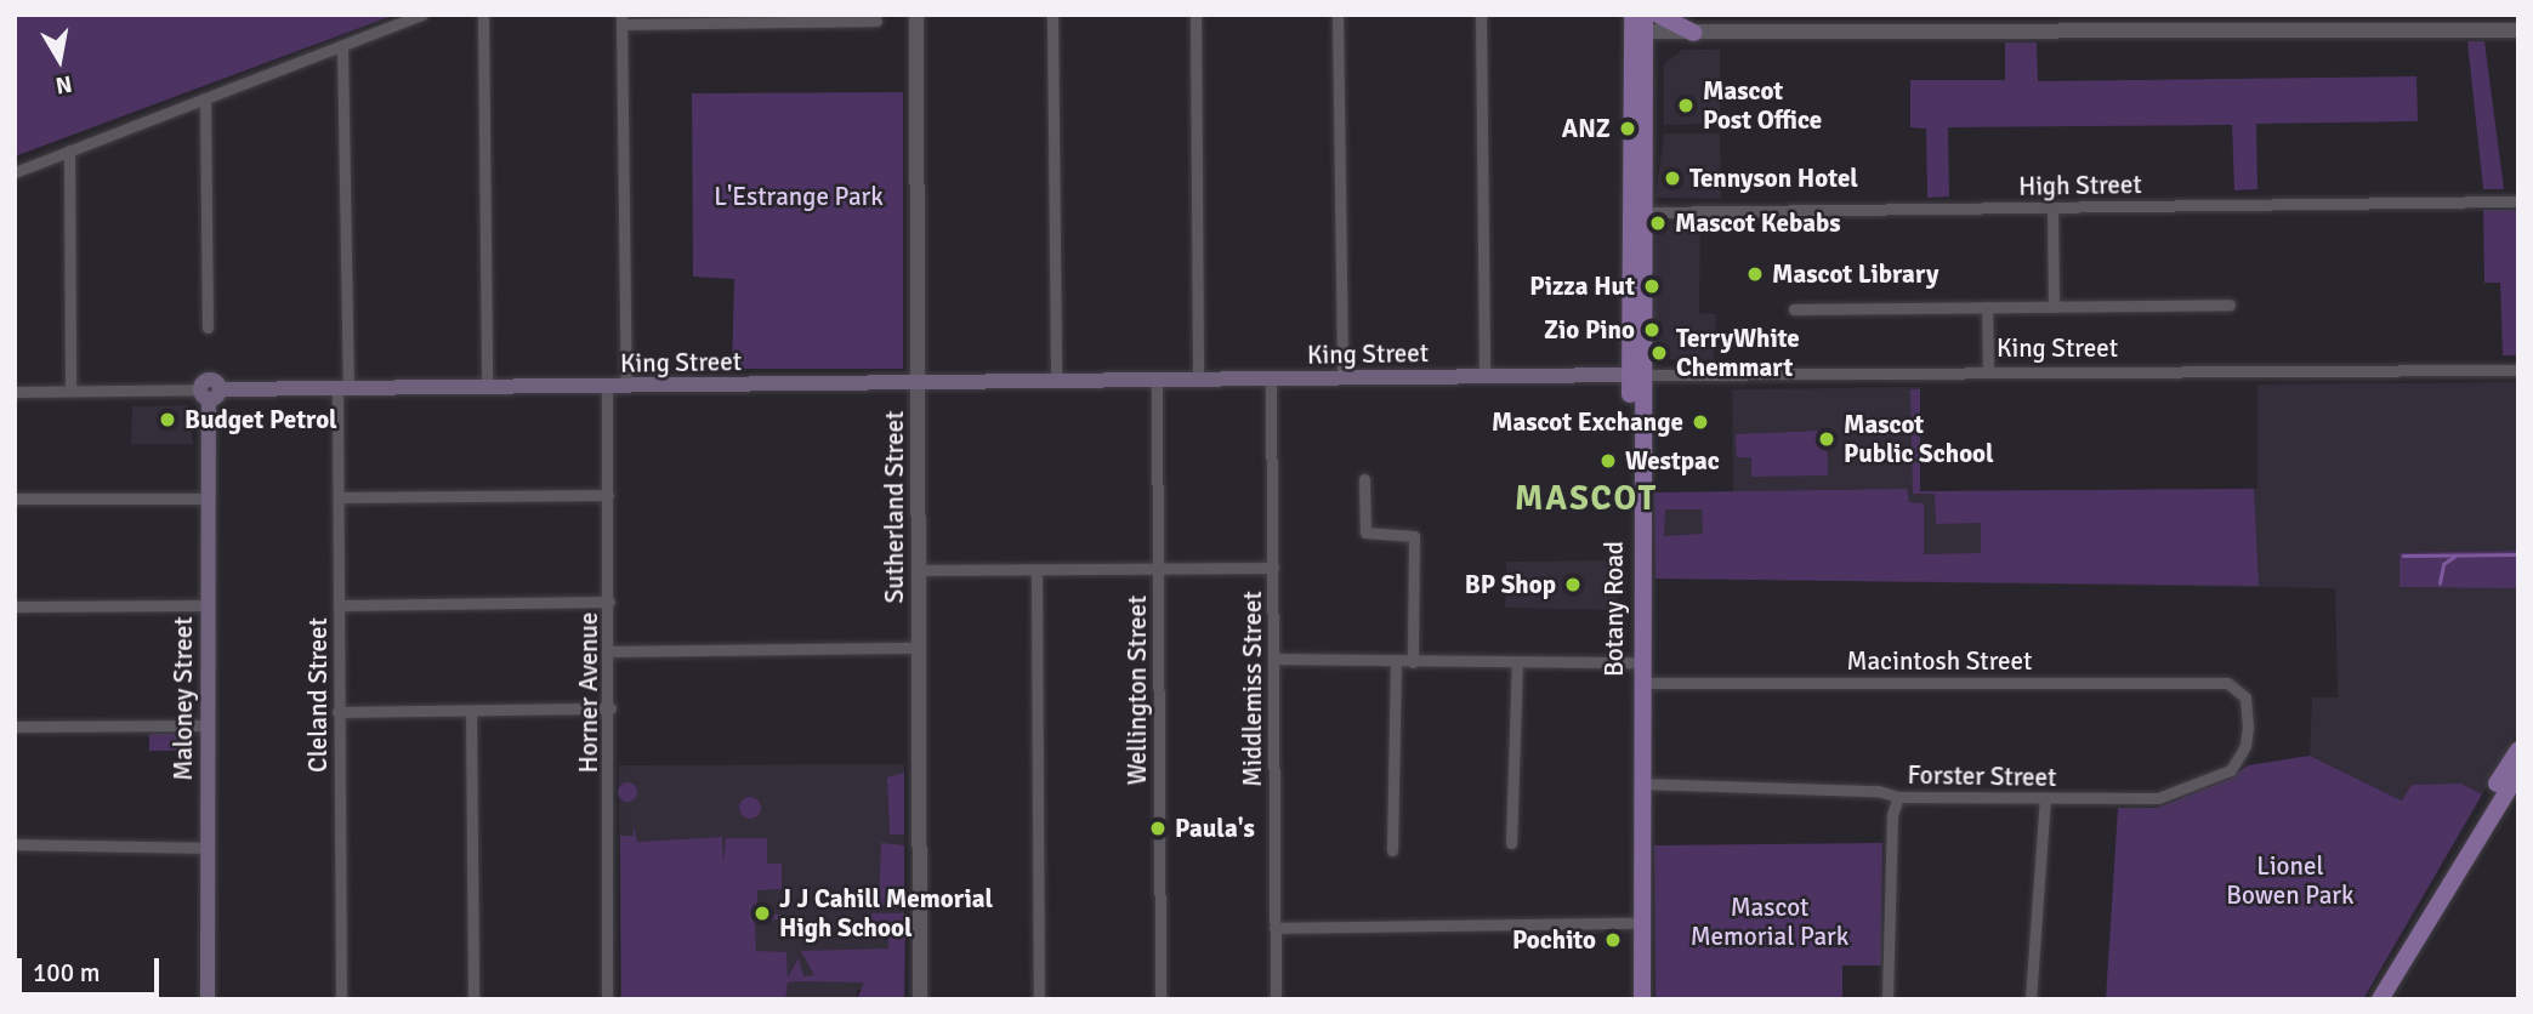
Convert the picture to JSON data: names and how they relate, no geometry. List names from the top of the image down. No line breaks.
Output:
{"streets":{"main road":["King Street","Botany Road","Maloney Street"],"street":["High Street","Sutherland Street","Macintosh Street","Middlemiss Street","Wellington Street","Horner Avenue","Cleland Street","Forster Street"]},"crossings":[["High Street","Botany Road"],["King Street","Sutherland Street"],["King Street","Botany Road"],["King Street","Middlemiss Street"],["King Street","Wellington Street"],["King Street","Horner Avenue"],["King Street","Cleland Street"],["King Street","Maloney Street"],["Botany Road","Macintosh Street"],["Botany Road","Forster Street"],["Macintosh Street","Forster Street"]],"districts":["MASCOT"],"parks":["L'Estrange Park","Lionel Bowen Park","Mascot Memorial Park"],"places":["Mascot Post Office","ANZ","Tennyson Hotel","Mascot Kebabs","Mascot Library","Pizza Hut","Zio Pino","TerryWhite Chemmart","Budget Petrol","Mascot Exchange","Mascot Public School","Westpac","BP Shop","Paula's","J J Cahill Memorial High School","Pochito"],"scale_bar":"100 m","north":"bottom"}
